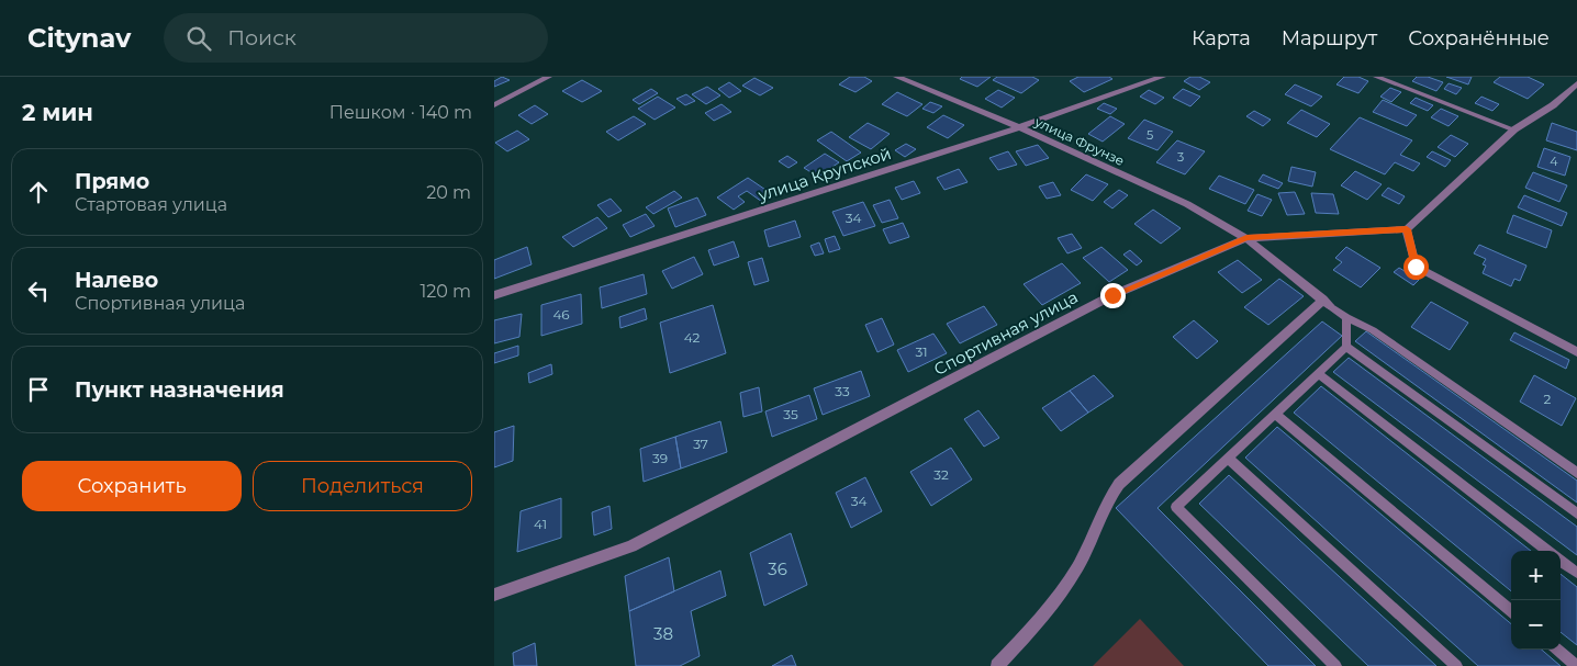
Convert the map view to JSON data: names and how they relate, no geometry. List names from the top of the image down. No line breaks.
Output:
{"streets":{"street":["улица Фрунзе","улица Крупской","Спортивная улица"]},"crossings":[["улица Фрунзе","улица Крупской"],["улица Фрунзе","Спортивная улица"]],"house_numbers":["5","3","4","34","46","42","31","33","2","35","37","39","32","34","41","36","38"],"page":{"header":"Citynav","search":"Поиск","nav":["Карта","Маршрут","Сохранённые"],"heading":["2 мин","Пешком · 140 m"],"list":[["Прямо","Стартовая улица","20 m"],["Налево","Спортивная улица","120 m"],"Пункт назначения"],"buttons":["Сохранить","Поделиться"],"map_buttons":["+","−"]}}
